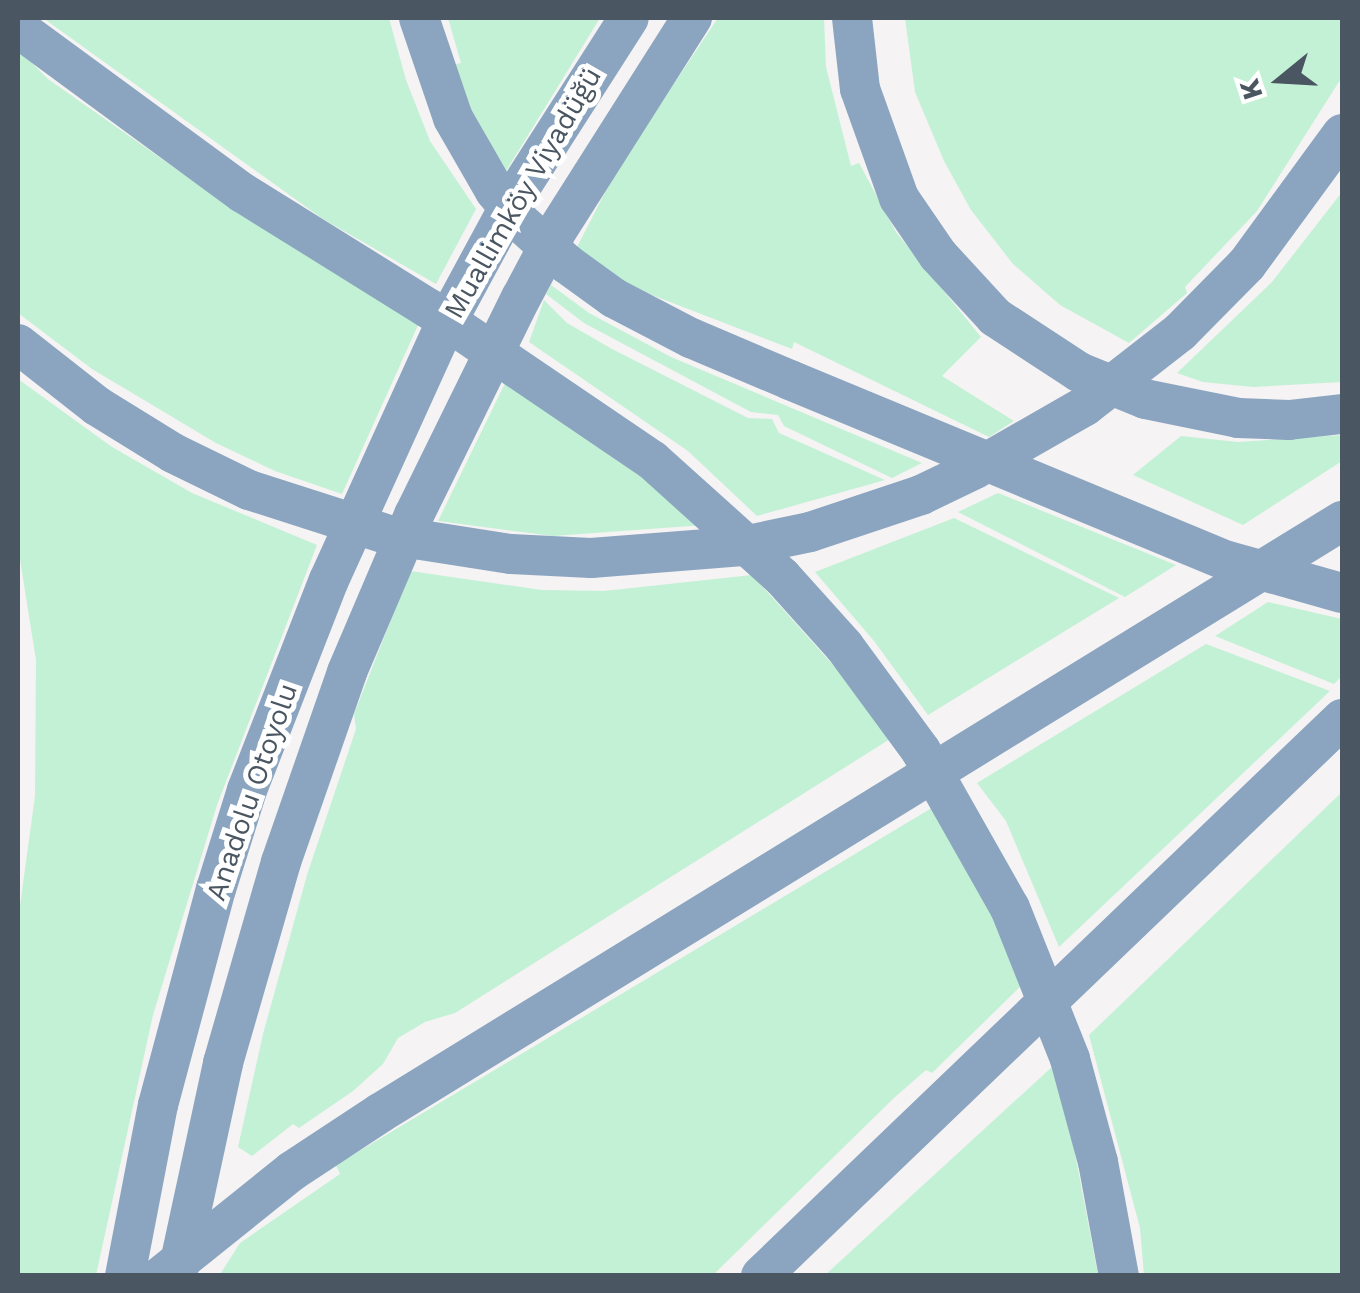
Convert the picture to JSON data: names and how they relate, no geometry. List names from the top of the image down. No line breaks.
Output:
{"streets":{"highway":["Muallimköy Viyadüğü","Anadolu Otoyolu"]},"crossings":[["Muallimköy Viyadüğü","Anadolu Otoyolu"]],"north":"left"}
